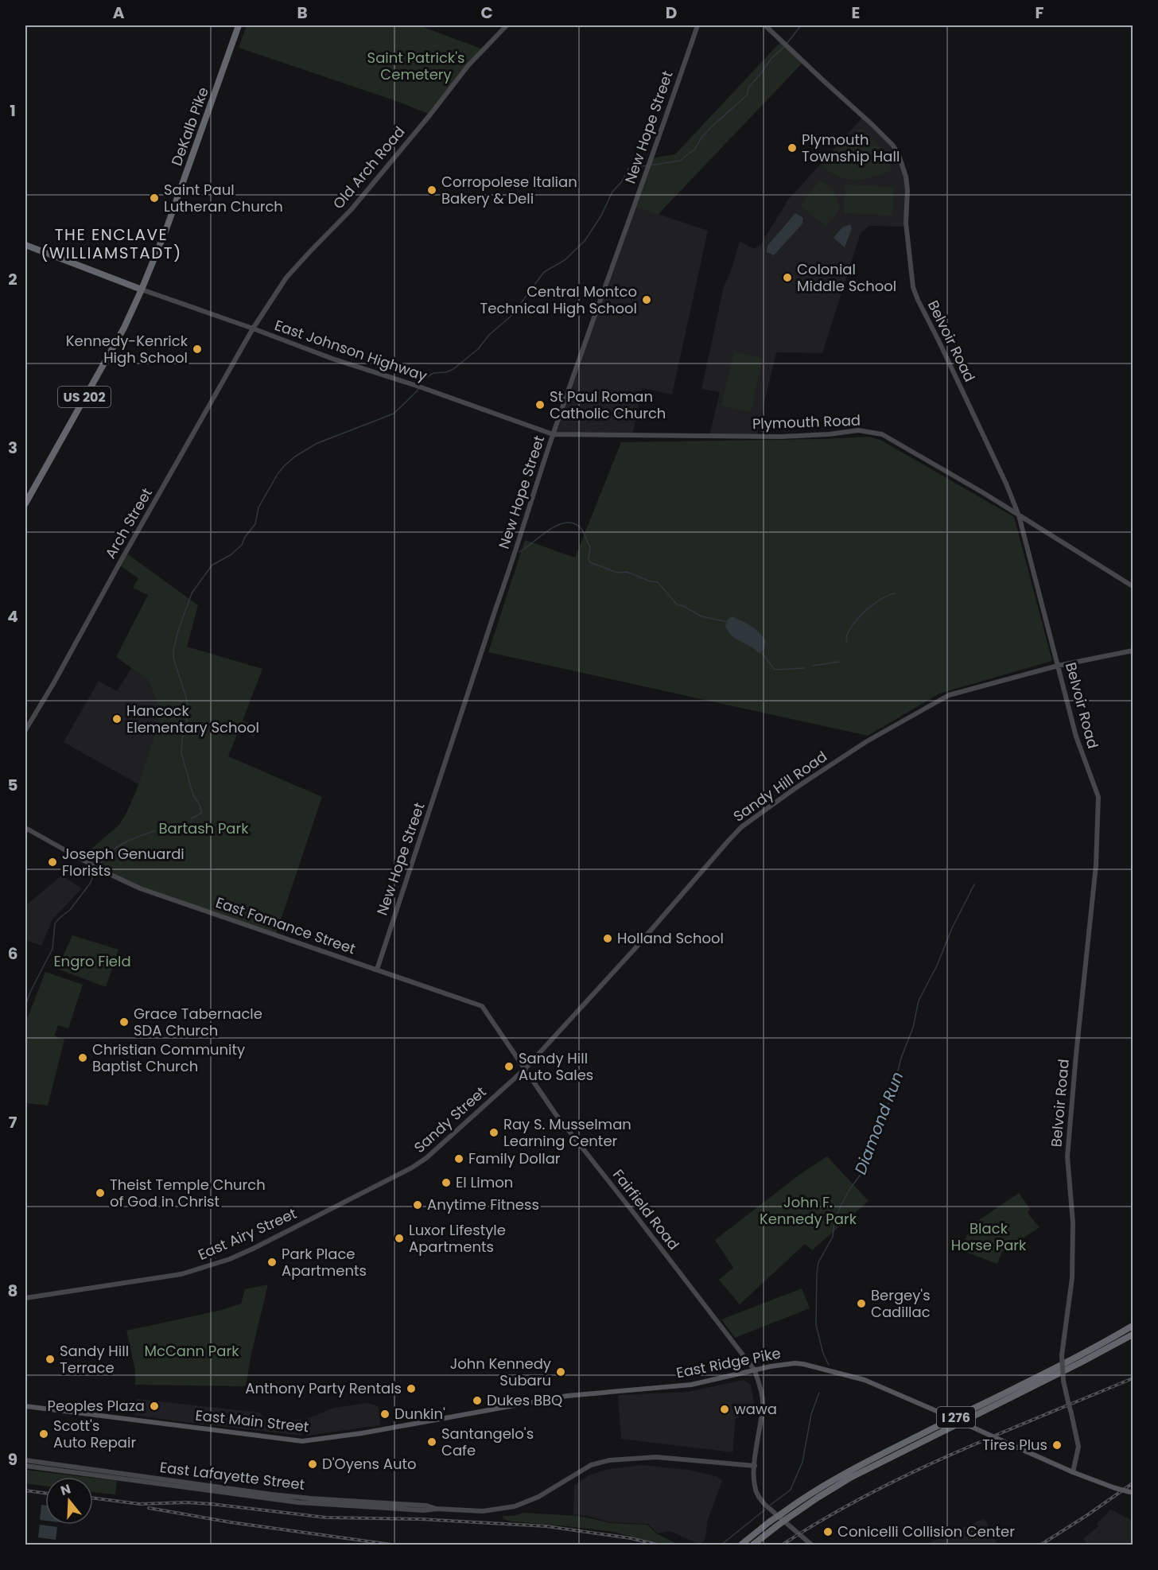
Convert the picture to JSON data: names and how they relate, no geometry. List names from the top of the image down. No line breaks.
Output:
{"streets":{"highway":["DeKalb Pike","US 202","I 276"],"main road":["East Ridge Pike","East Main Street"],"street":["New Hope Street","Old Arch Road","Belvoir Road","East Johnson Highway","Plymouth Road","Arch Street","Sandy Hill Road","East Fornance Street","Sandy Street","Fairfield Road","East Airy Street","East Lafayette Street"]},"crossings":[["DeKalb Pike","East Johnson Highway"],["DeKalb Pike","US 202"],["New Hope Street","East Johnson Highway"],["New Hope Street","Plymouth Road"],["New Hope Street","East Fornance Street"],["Old Arch Road","East Johnson Highway"],["Old Arch Road","Arch Street"],["Belvoir Road","Plymouth Road"],["Belvoir Road","Sandy Hill Road"],["Belvoir Road","East Ridge Pike"],["East Johnson Highway","US 202"],["East Johnson Highway","Plymouth Road"],["East Johnson Highway","Arch Street"],["Sandy Hill Road","Sandy Street"],["Sandy Hill Road","Fairfield Road"],["East Fornance Street","Fairfield Road"],["Sandy Street","Fairfield Road"],["Sandy Street","East Airy Street"],["Fairfield Road","East Ridge Pike"],["Fairfield Road","East Lafayette Street"],["East Ridge Pike","East Main Street"]],"districts":["THE ENCLAVE (WILLIAMSTADT)"],"water":["Diamond Run"],"parks":["Saint Patrick's Cemetery","Bartash Park","Engro Field","John F. Kennedy Park","Black Horse Park","McCann Park"],"places":["Plymouth Township Hall","Corropolese Italian Bakery & Deli","Saint Paul Lutheran Church","Colonial Middle School","Central Montco Technical High School","Kennedy-Kenrick High School","St Paul Roman Catholic Church","Hancock Elementary School","Joseph Genuardi Florists","Holland School","Grace Tabernacle SDA Church","Christian Community Baptist Church","Sandy Hill Auto Sales","Ray S. Musselman Learning Center","Family Dollar","El Limon","Theist Temple Church of God in Christ","Anytime Fitness","Luxor Lifestyle Apartments","Park Place Apartments","Bergey's Cadillac","Sandy Hill Terrace","John Kennedy Subaru","Anthony Party Rentals","Dukes BBQ","Peoples Plaza","wawa","Dunkin'","Scott's Auto Repair","Santangelo's Cafe","Tires Plus","D'Oyens Auto","Conicelli Collision Center"],"north":"top","grid":{"columns":["A","B","C","D","E","F"],"rows":["1","2","3","4","5","6","7","8","9"]}}
